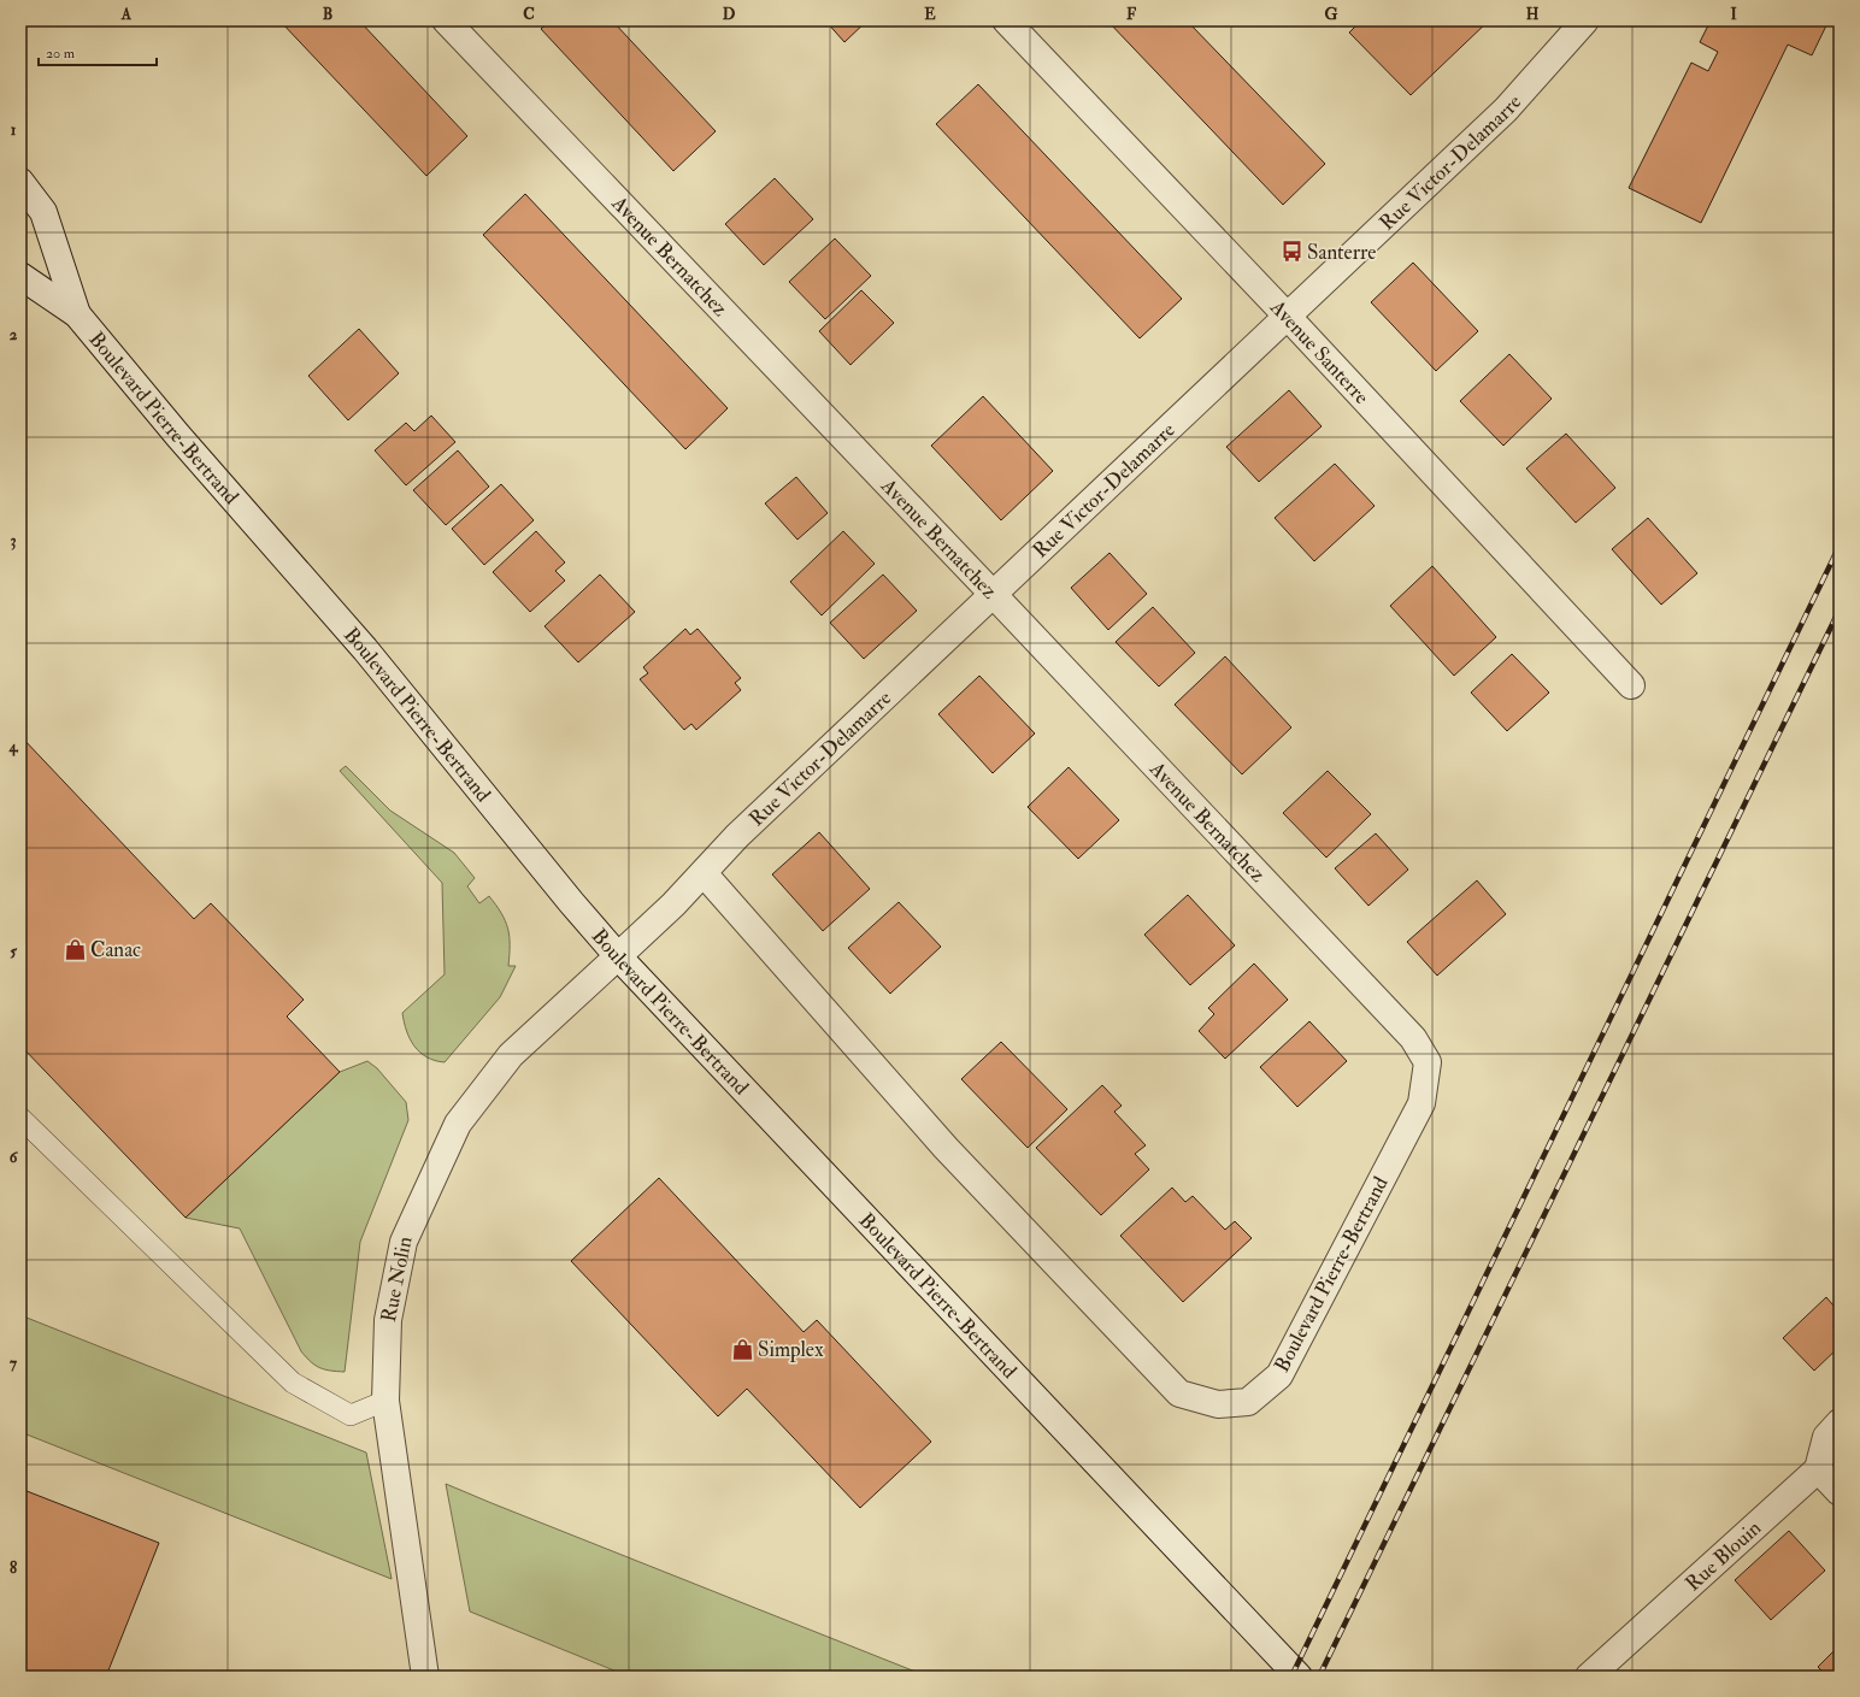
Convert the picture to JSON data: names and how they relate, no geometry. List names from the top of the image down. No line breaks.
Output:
{"streets":{"street":["Rue Victor-Delamarre","Avenue Bernatchez","Avenue Santerre","Boulevard Pierre-Bertrand","Rue Nolin","Rue Blouin"]},"crossings":[["Rue Victor-Delamarre","Avenue Bernatchez"],["Rue Victor-Delamarre","Avenue Santerre"],["Rue Victor-Delamarre","Boulevard Pierre-Bertrand"],["Rue Victor-Delamarre","Rue Nolin"],["Avenue Bernatchez","Boulevard Pierre-Bertrand"],["Boulevard Pierre-Bertrand","Rue Nolin"]],"places":{"bus stop":["Santerre"],"shop":["Canac","Simplex"]},"scale_bar":"20 m","grid":{"columns":["A","B","C","D","E","F","G","H","I"],"rows":["1","2","3","4","5","6","7","8"]}}
